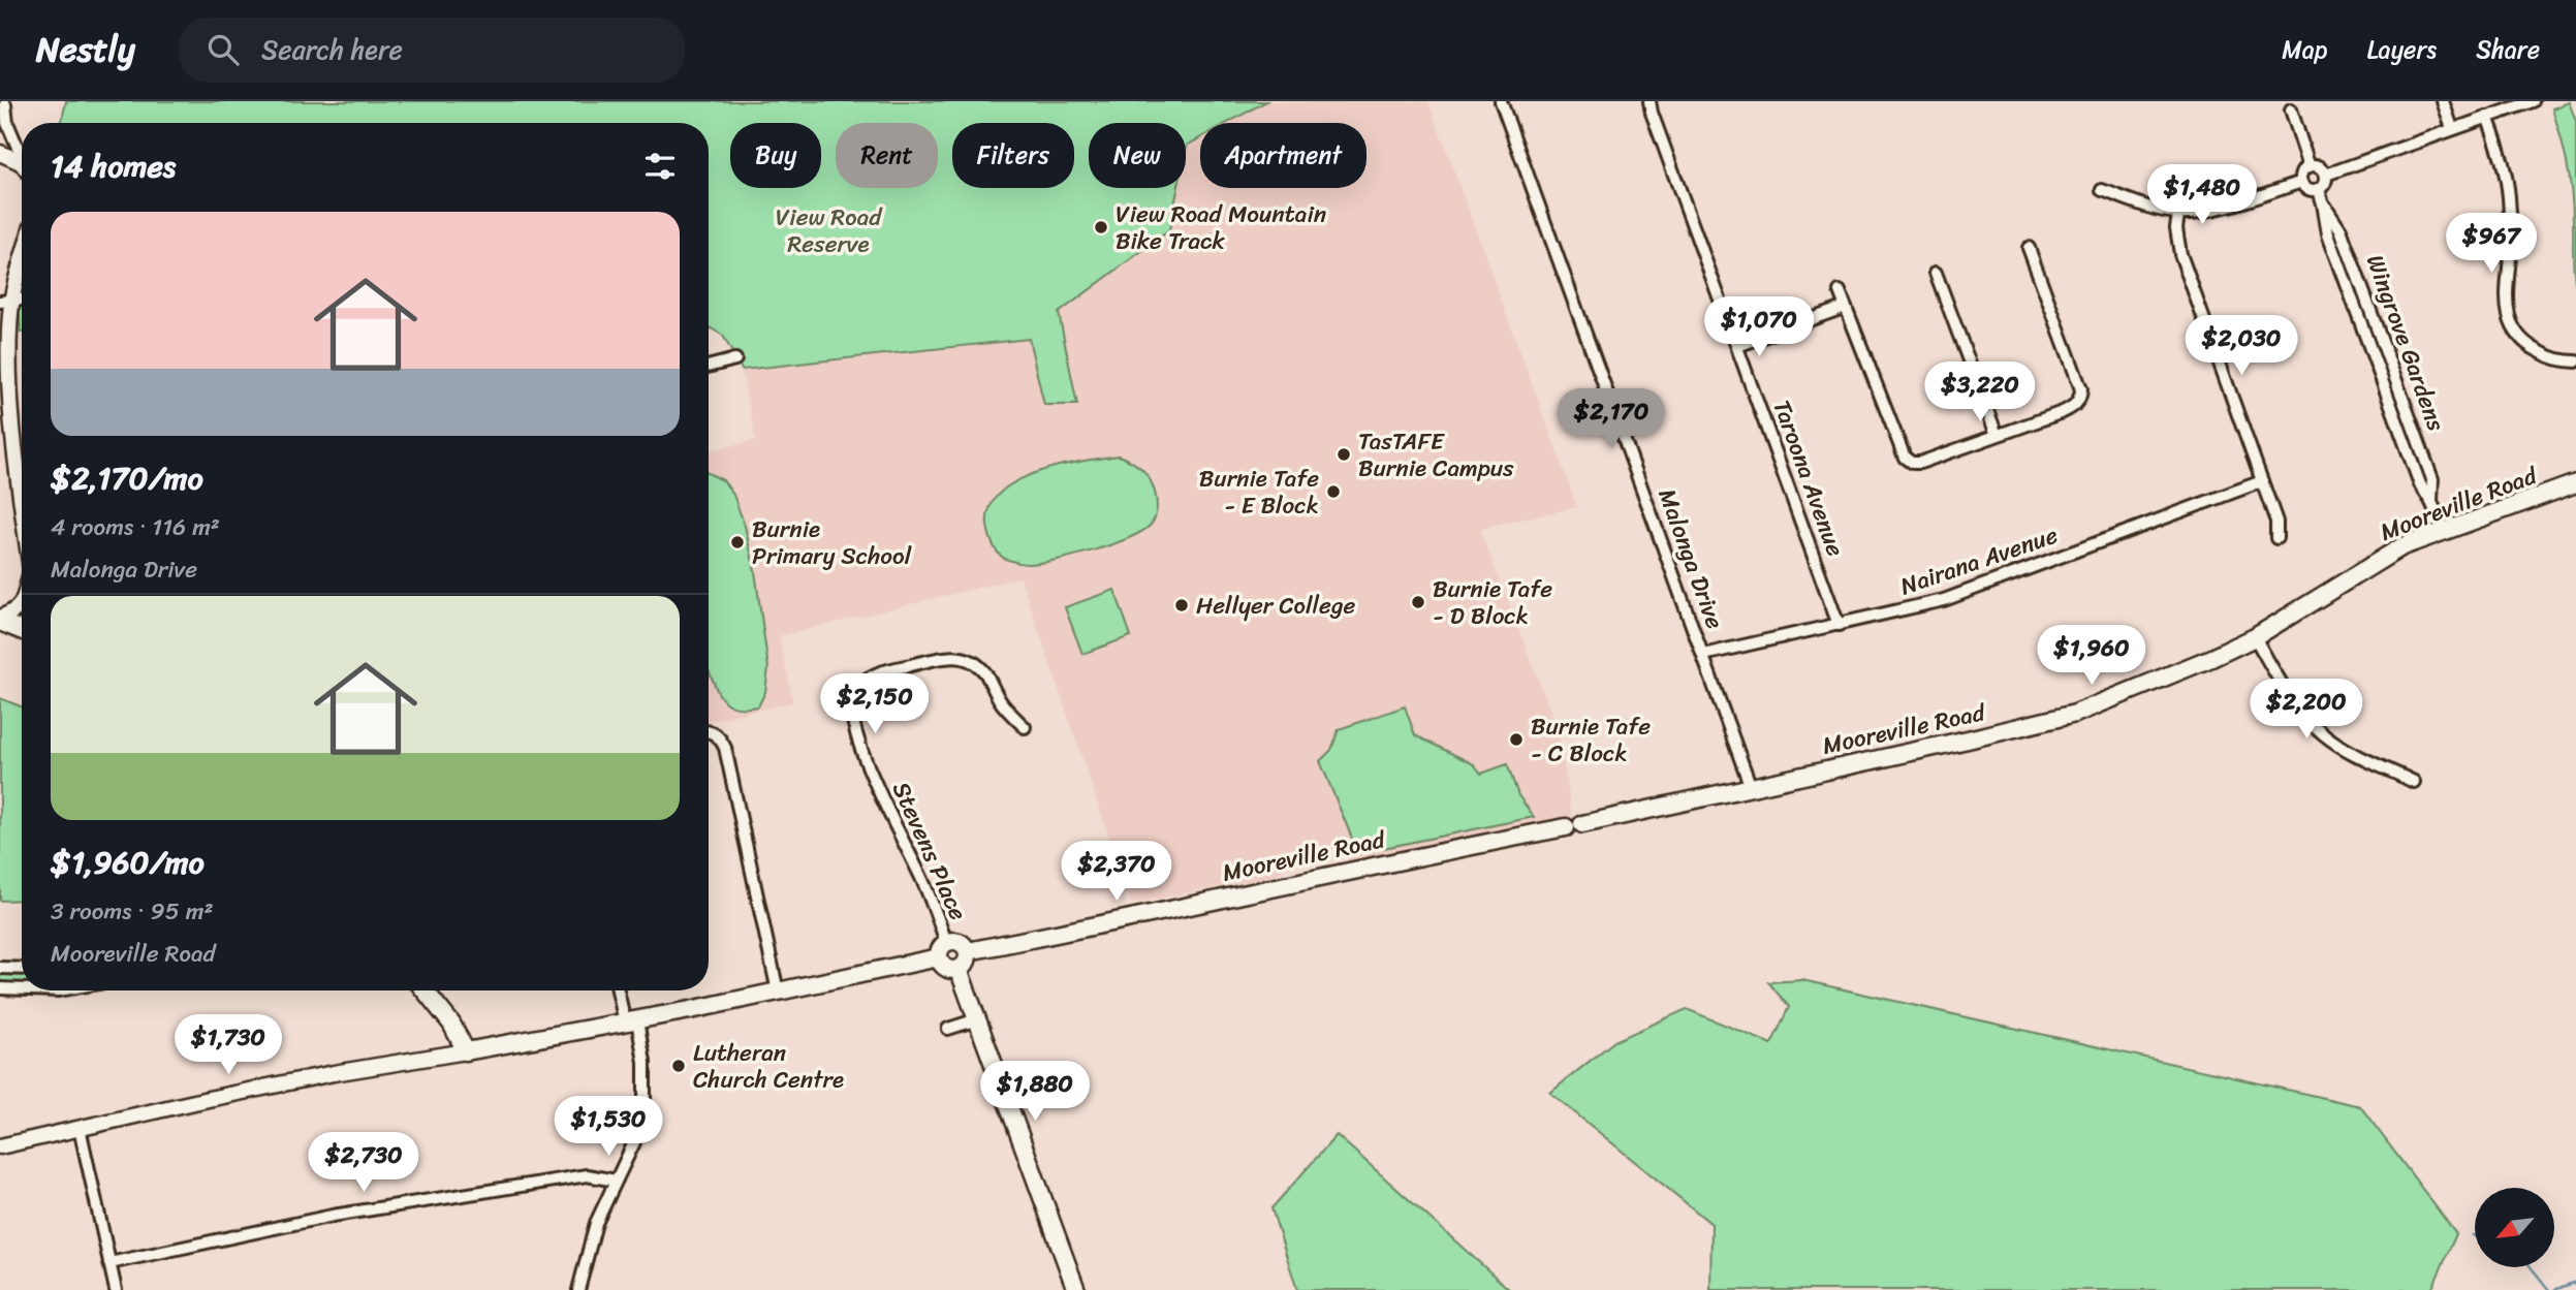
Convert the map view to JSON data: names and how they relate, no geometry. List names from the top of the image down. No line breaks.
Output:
{"streets":{"main road":["Mooreville Road"],"street":["Wingrove Gardens","Taroona Avenue","Malonga Drive","Nairana Avenue","Stevens Place"]},"crossings":[["Wingrove Gardens","Mooreville Road"],["Taroona Avenue","Nairana Avenue"],["Mooreville Road","Malonga Drive"],["Mooreville Road","Stevens Place"],["Malonga Drive","Nairana Avenue"]],"parks":["View Road Reserve"],"places":["View Road Mountain Bike Track","TasTAFE Burnie Campus","Burnie Tafe - E Block","Burnie Primary School","Burnie Tafe - D Block","Hellyer College","Burnie Tafe - C Block","Lutheran Church Centre"],"north":"bottom left","page":{"header":"Nestly","search":"Search here","nav":["Map","Layers","Share"],"chip":["Buy","Rent","Filters","New","Apartment"],"heading":"14 homes","price":["$1,480","$967","$1,070","$2,030","$3,220","$2,170","$1,960","$2,150","$2,200","$2,370","$1,730","$1,880","$1,530","$2,730"],"list":[{"name":"$2,170/mo","note":"4 rooms · 116 m² · Malonga Drive"},{"name":"$1,960/mo","note":"3 rooms · 95 m² · Mooreville Road"}]}}
